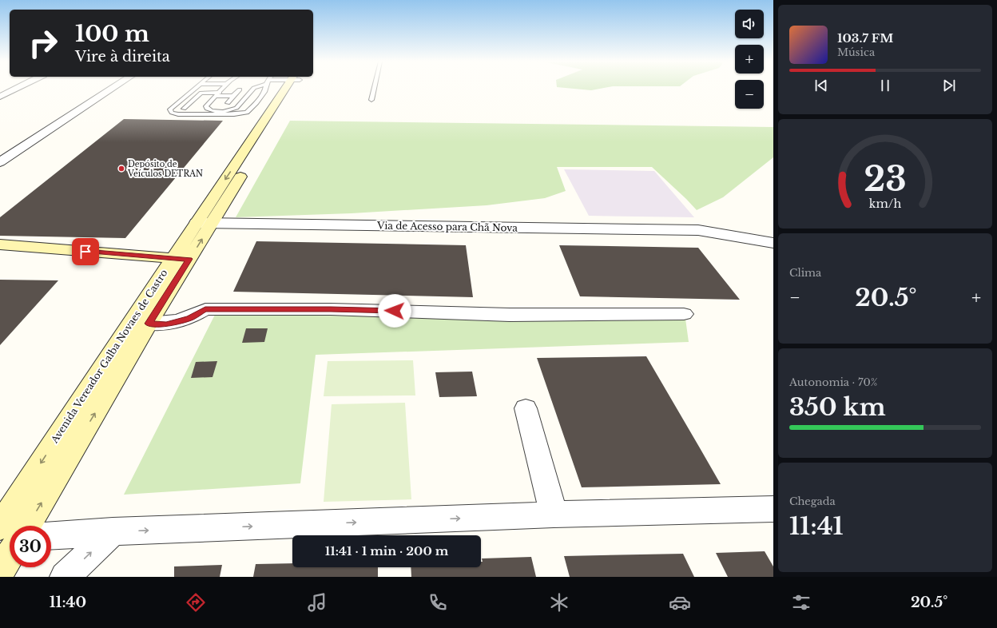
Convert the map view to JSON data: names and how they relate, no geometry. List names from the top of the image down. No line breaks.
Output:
{"streets":{"street":["Via de Acesso para Chã Nova","Avenida Vereador Galba Novaes de Castro"]},"crossings":[["Via de Acesso para Chã Nova","Avenida Vereador Galba Novaes de Castro"]],"places":["Depósito de Veículos DETRAN"],"page":{"map_buttons":["+","−"],"turn":["100 m","Vire à direita"],"song":["103.7 FM","Música"],"tile":["Clima",["Autonomia · 70%","350 km"],["Chegada","11:41"]],"heat":["−","20.5°","+"],"limit":"30","trip":"11:41 · 1 min · 200 m","tabs":["11:40","20.5°"],"gauge":["23","km/h"]}}
